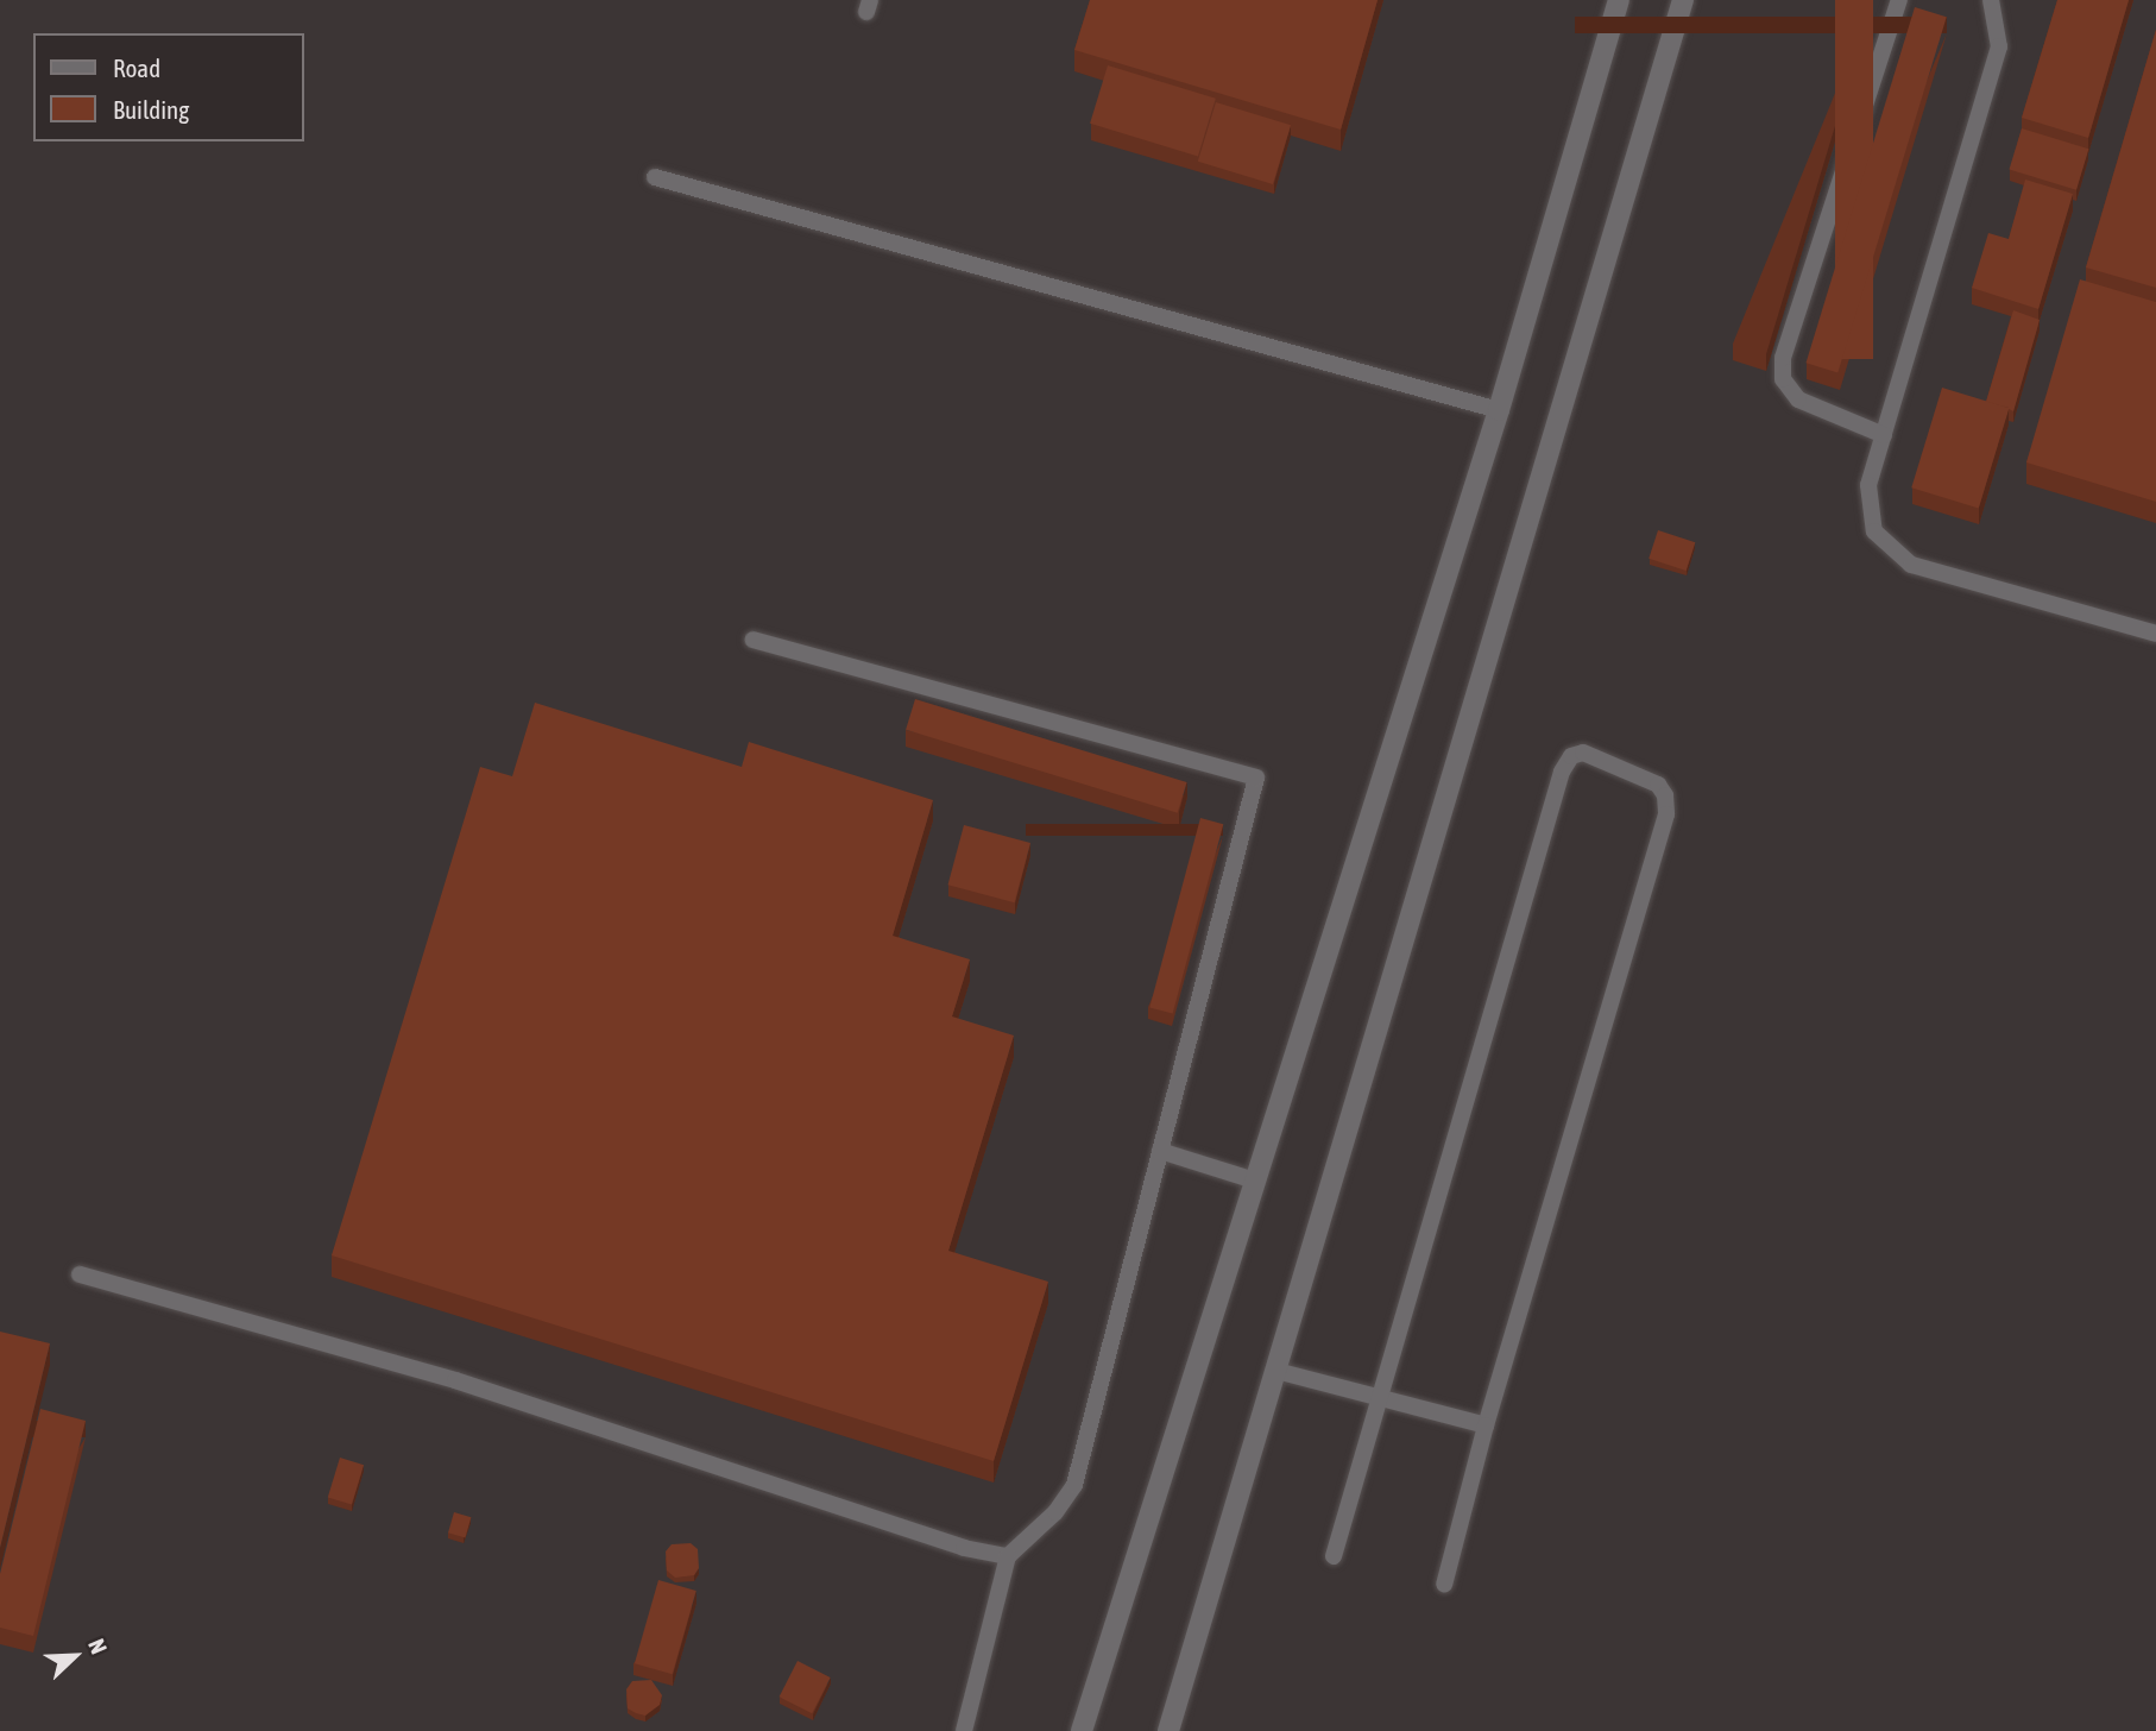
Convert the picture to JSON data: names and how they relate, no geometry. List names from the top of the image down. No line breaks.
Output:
{"legend":["Road","Building"],"north":"top right"}
